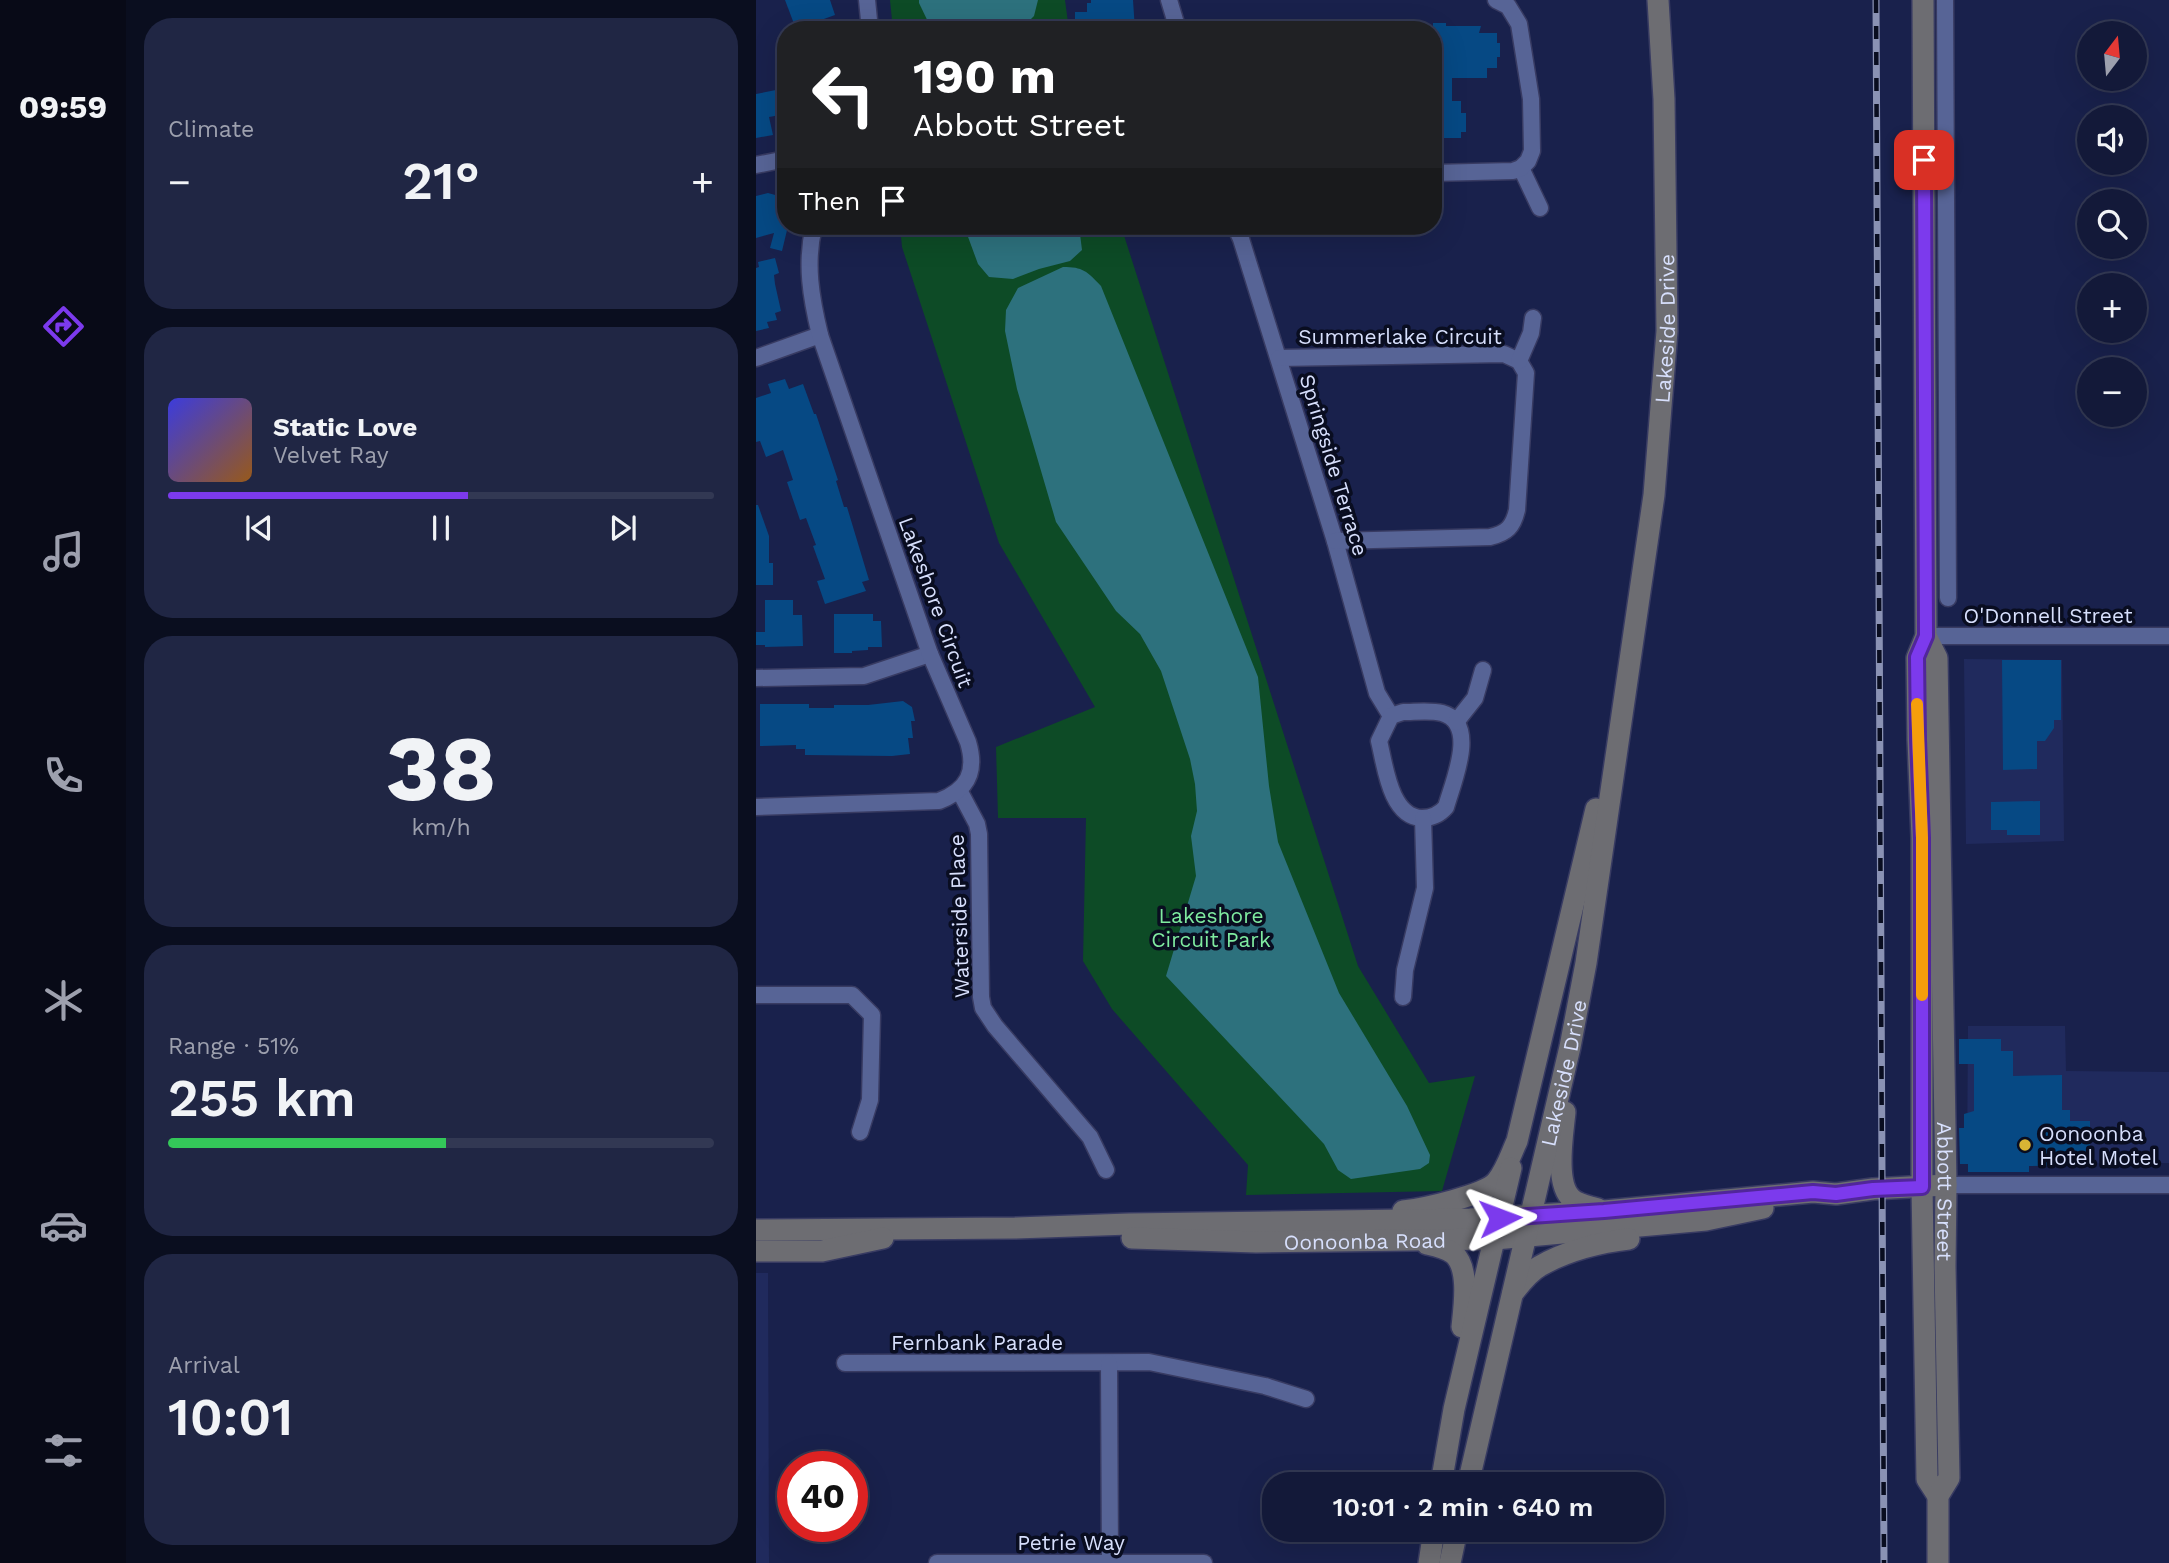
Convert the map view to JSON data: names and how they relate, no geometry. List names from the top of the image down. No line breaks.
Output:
{"streets":{"street":["Lakeside Drive","Summerlake Circuit","Springside Terrace","Lakeshore Circuit","O'Donnell Street","Waterside Place","Abbott Street","Oonoonba Road","Fernbank Parade","Petrie Way"]},"crossings":[["Lakeside Drive","Oonoonba Road"],["Summerlake Circuit","Springside Terrace"],["Lakeshore Circuit","Waterside Place"],["O'Donnell Street","Abbott Street"],["Abbott Street","Oonoonba Road"]],"parks":["Lakeshore Circuit Park"],"places":["Oonoonba Hotel Motel"],"north":"top","page":{"tabs":"09:59","tile":["Climate",["38","km/h"],["Range · 51%","255 km"],["Arrival","10:01"]],"map_buttons":["+","−"],"turn":["190 m","Abbott Street"],"heat":["−","21°","+"],"then":"Then","song":["Static Love","Velvet Ray"],"limit":"40","trip":"10:01 · 2 min · 640 m"}}
